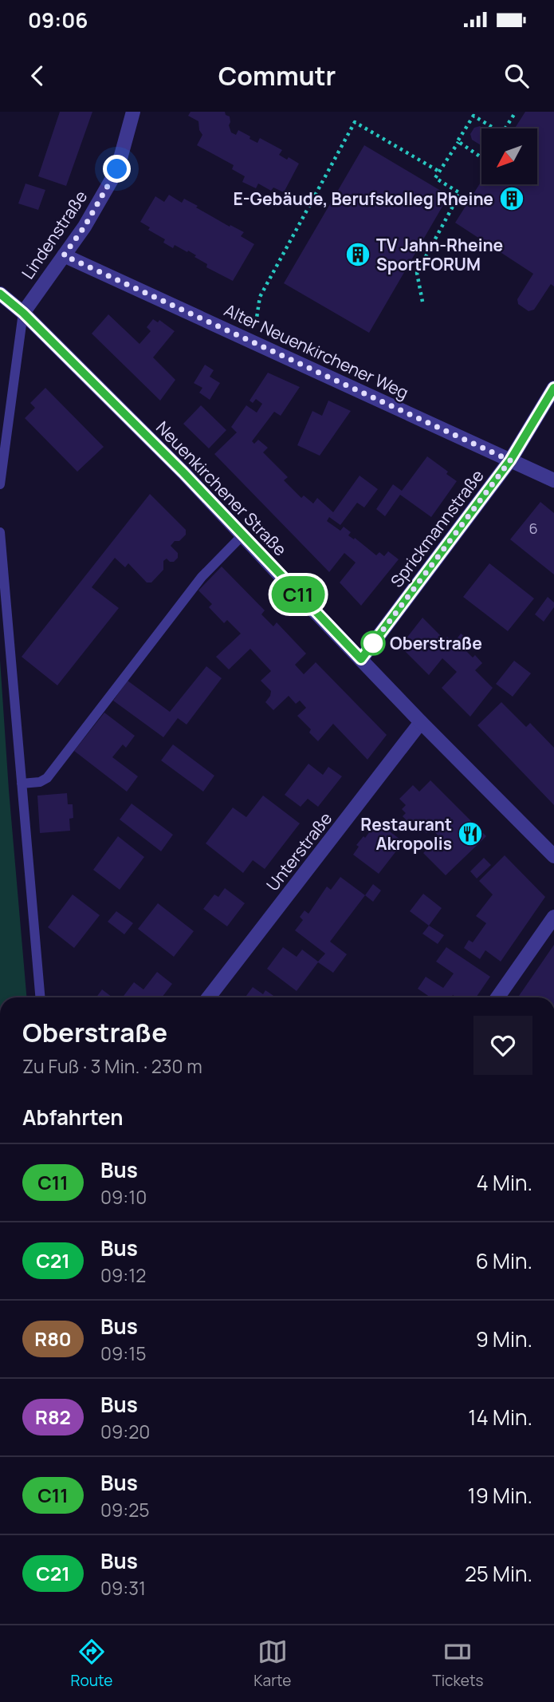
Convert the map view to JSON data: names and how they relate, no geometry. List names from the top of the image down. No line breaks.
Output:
{"streets":{"street":["Lindenstraße","Alter Neuenkirchener Weg","Neuenkirchener Straße","Sprickmannstraße","Unterstraße"]},"crossings":[["Lindenstraße","Alter Neuenkirchener Weg"],["Lindenstraße","Neuenkirchener Straße"],["Alter Neuenkirchener Weg","Sprickmannstraße"],["Neuenkirchener Straße","Sprickmannstraße"],["Neuenkirchener Straße","Unterstraße"]],"places":{"building":["E-Gebäude, Berufskolleg Rheine","TV Jahn-Rheine SportFORUM"],"other":["Oberstraße"],"restaurant":["Restaurant Akropolis"]},"lines":["bus line C11"],"house_numbers":["6"],"north":"bottom left","page":{"status":"09:06","header":"Commutr","on_map":"C11","heading":[["Oberstraße","Zu Fuß · 3 Min. · 230 m"],"Abfahrten"],"list":[{"mark":"C11","name":"Bus","note":"09:10","value":"4 Min."},{"mark":"C21","name":"Bus","note":"09:12","value":"6 Min."},{"mark":"R80","name":"Bus","note":"09:15","value":"9 Min."},{"mark":"R82","name":"Bus","note":"09:20","value":"14 Min."},{"mark":"C11","name":"Bus","note":"09:25","value":"19 Min."},{"mark":"C21","name":"Bus","note":"09:31","value":"25 Min."}],"tabs":["Route","Karte","Tickets"]}}
